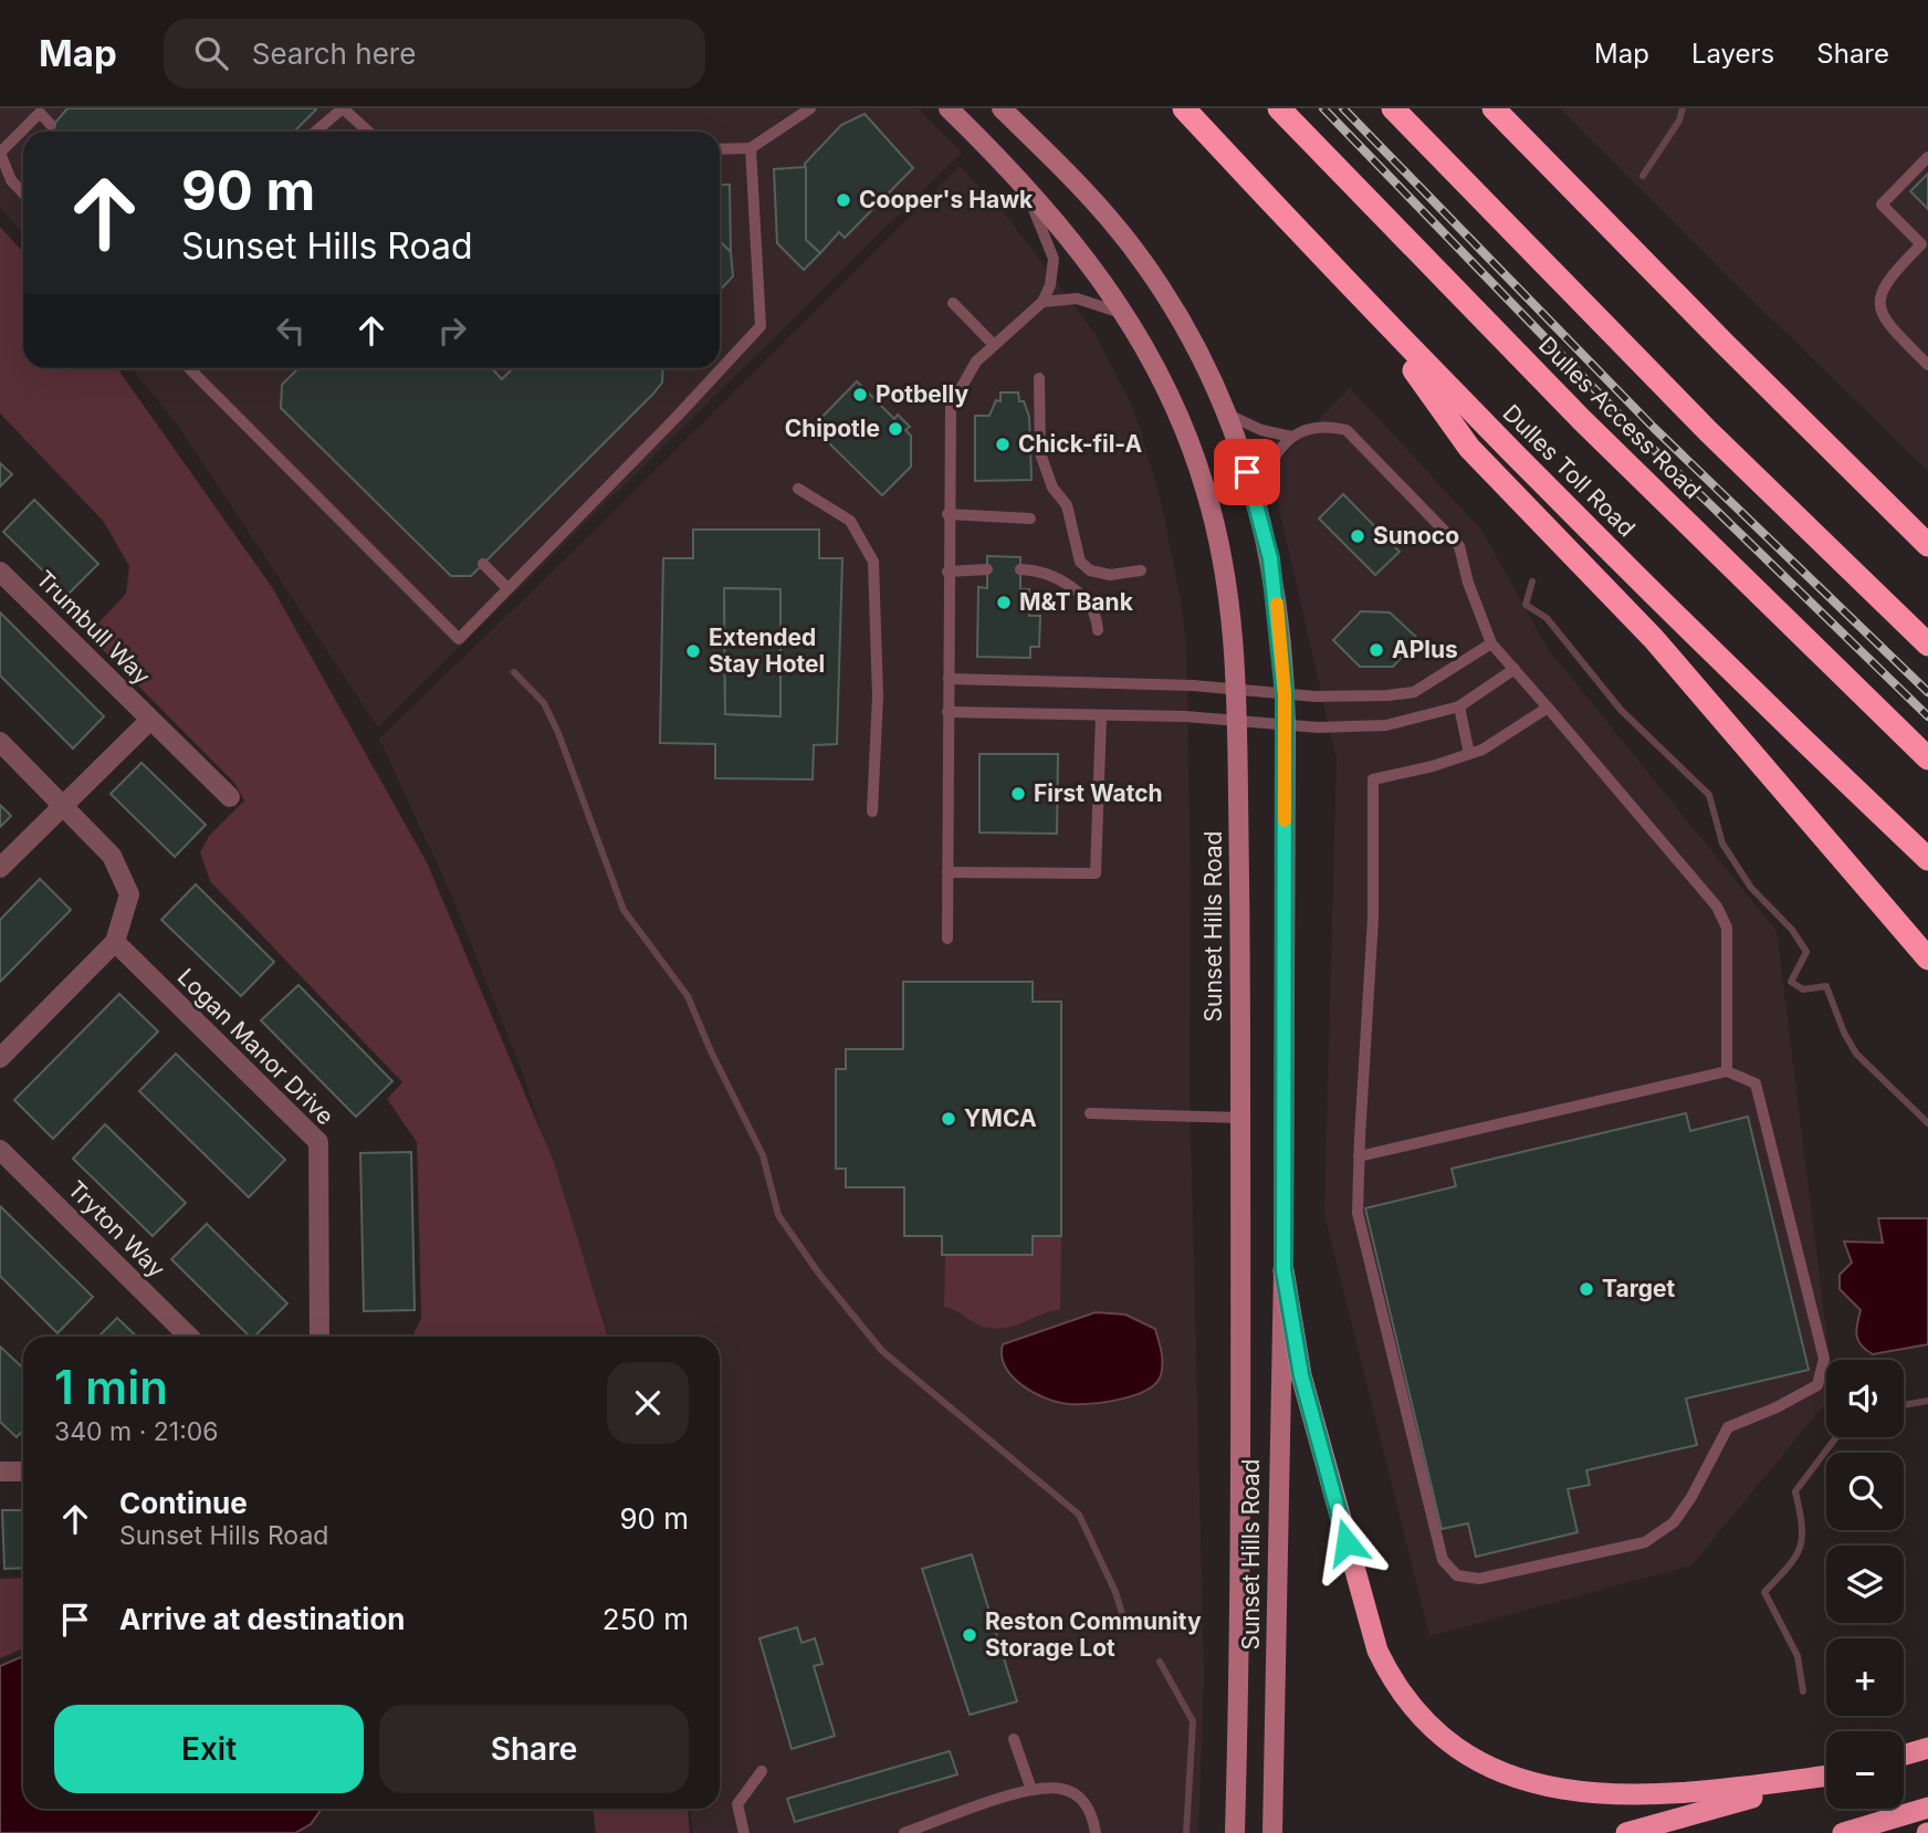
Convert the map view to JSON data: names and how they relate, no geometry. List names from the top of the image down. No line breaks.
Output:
{"streets":{"highway":["Dulles Access Road","Dulles Toll Road"],"main road":["Sunset Hills Road"],"street":["Trumbull Way","Logan Manor Drive","Tryton Way"]},"places":["Cooper's Hawk","Potbelly","Chipotle","Chick-fil-A","Sunoco","M&T Bank","APlus","Extended Stay Hotel","First Watch","YMCA","Target","Reston Community Storage Lot"],"page":{"header":"Map","search":"Search here","nav":["Map","Layers","Share"],"turn":["90 m","Sunset Hills Road"],"heading":["1 min","340 m · 21:06"],"map_buttons":["+","−"],"list":[{"name":"Continue","note":"Sunset Hills Road","value":"90 m"},{"name":"Arrive at destination","value":"250 m"}],"buttons":["Exit","Share"]}}
